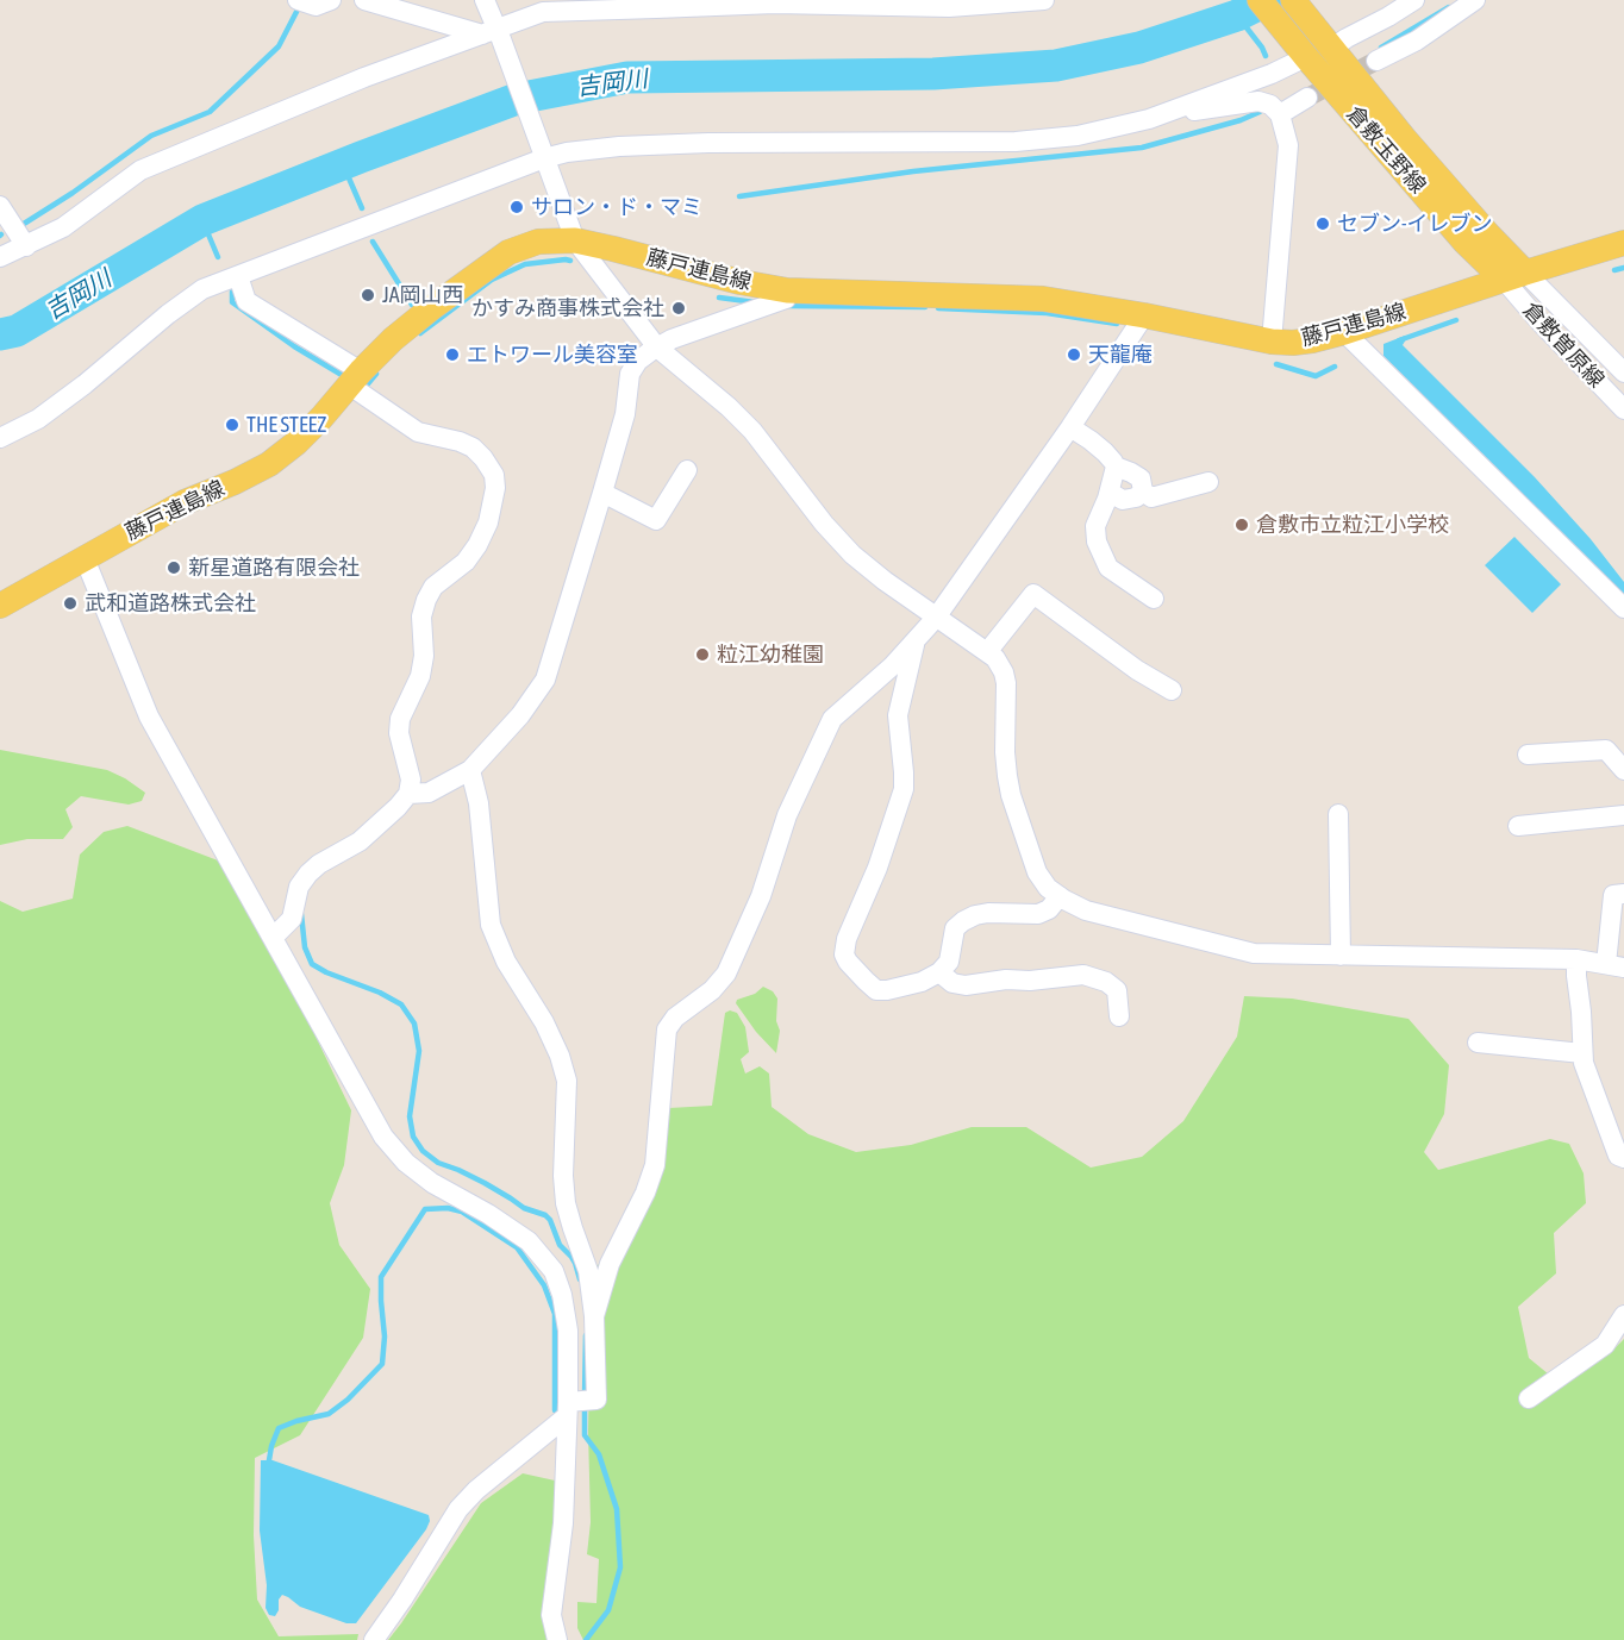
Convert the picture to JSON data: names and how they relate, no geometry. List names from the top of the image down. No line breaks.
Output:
{"streets":{"main road":["倉敷玉野線","藤戸連島線"],"street":["倉敷曽原線"]},"crossings":[["倉敷玉野線","藤戸連島線"],["倉敷玉野線","倉敷曽原線"],["藤戸連島線","倉敷曽原線"]],"water":["吉岡川"],"places":["サロン・ド・マミ","セブン-イレブン","JA岡山西","かすみ商事株式会社","エトワール美容室","天龍庵","THE STEEZ","倉敷市立粒江小学校","新星道路有限会社","武和道路株式会社","粒江幼稚園"]}
